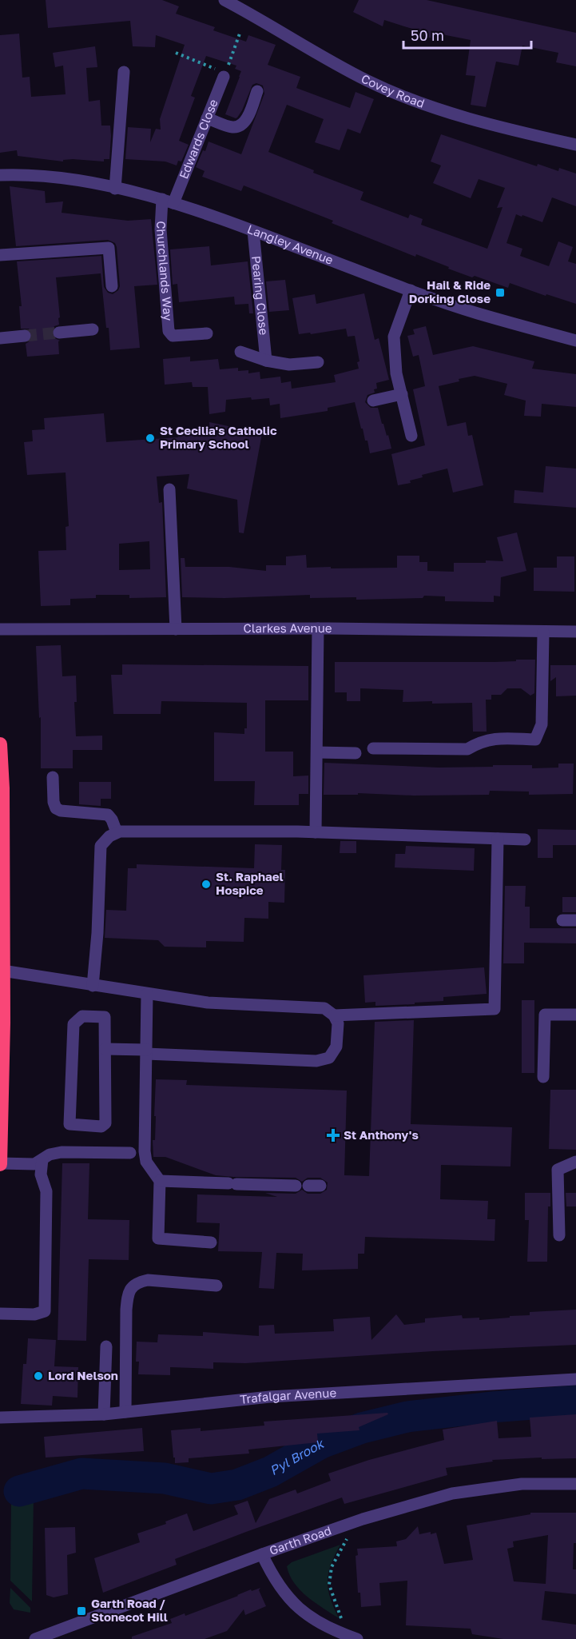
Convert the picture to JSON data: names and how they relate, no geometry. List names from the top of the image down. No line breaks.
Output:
{"streets":{"street":["Covey Road","Edwards Close","Langley Avenue","Churchlands Way","Pearing Close","Clarkes Avenue","Trafalgar Avenue","Garth Road"]},"crossings":[["Edwards Close","Langley Avenue"],["Edwards Close","Churchlands Way"],["Langley Avenue","Churchlands Way"],["Langley Avenue","Pearing Close"]],"water":["Pyl Brook"],"places":{"transit":["Hail & Ride Dorking Close","Garth Road / Stonecot Hill"],"other":["St Cecilia's Catholic Primary School","St. Raphael Hospice","Lord Nelson"],"health":["St Anthony's"]},"scale_bar":"50 m"}
